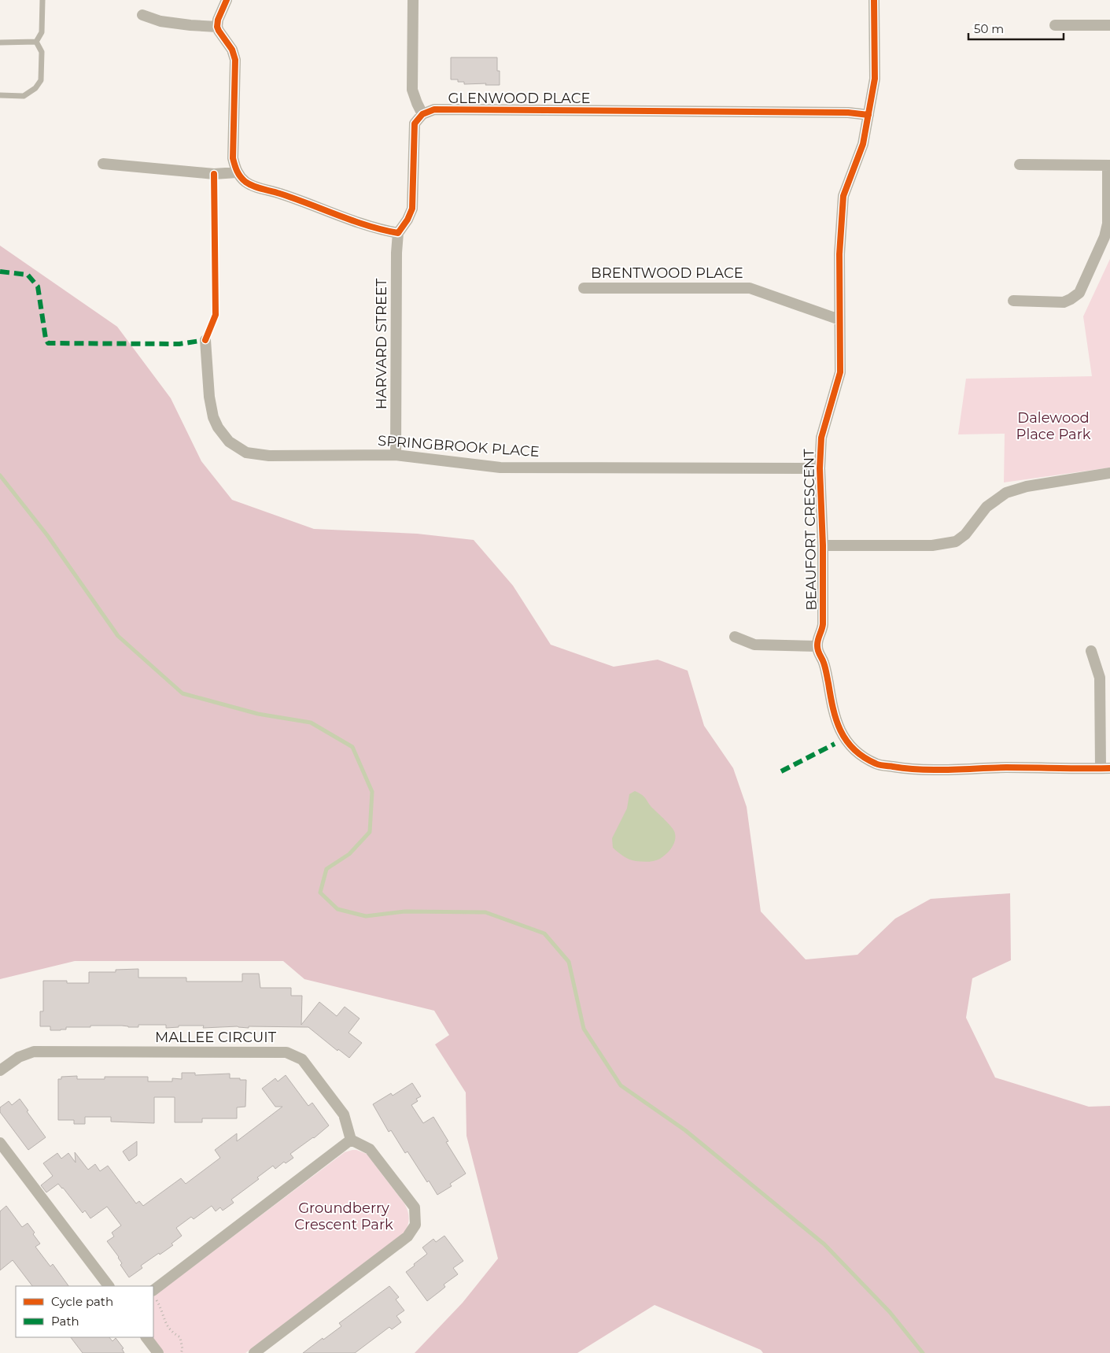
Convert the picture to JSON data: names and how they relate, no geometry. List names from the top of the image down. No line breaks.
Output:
{"streets":{"street":["GLENWOOD PLACE","BRENTWOOD PLACE","HARVARD STREET","SPRINGBROOK PLACE","BEAUFORT CRESCENT","MALLEE CIRCUIT"]},"crossings":[["GLENWOOD PLACE","BEAUFORT CRESCENT"],["BRENTWOOD PLACE","BEAUFORT CRESCENT"],["HARVARD STREET","SPRINGBROOK PLACE"],["SPRINGBROOK PLACE","BEAUFORT CRESCENT"]],"parks":["Dalewood Place Park","Groundberry Crescent Park"],"legend":["Cycle path","Path"],"scale_bar":"50 m"}
